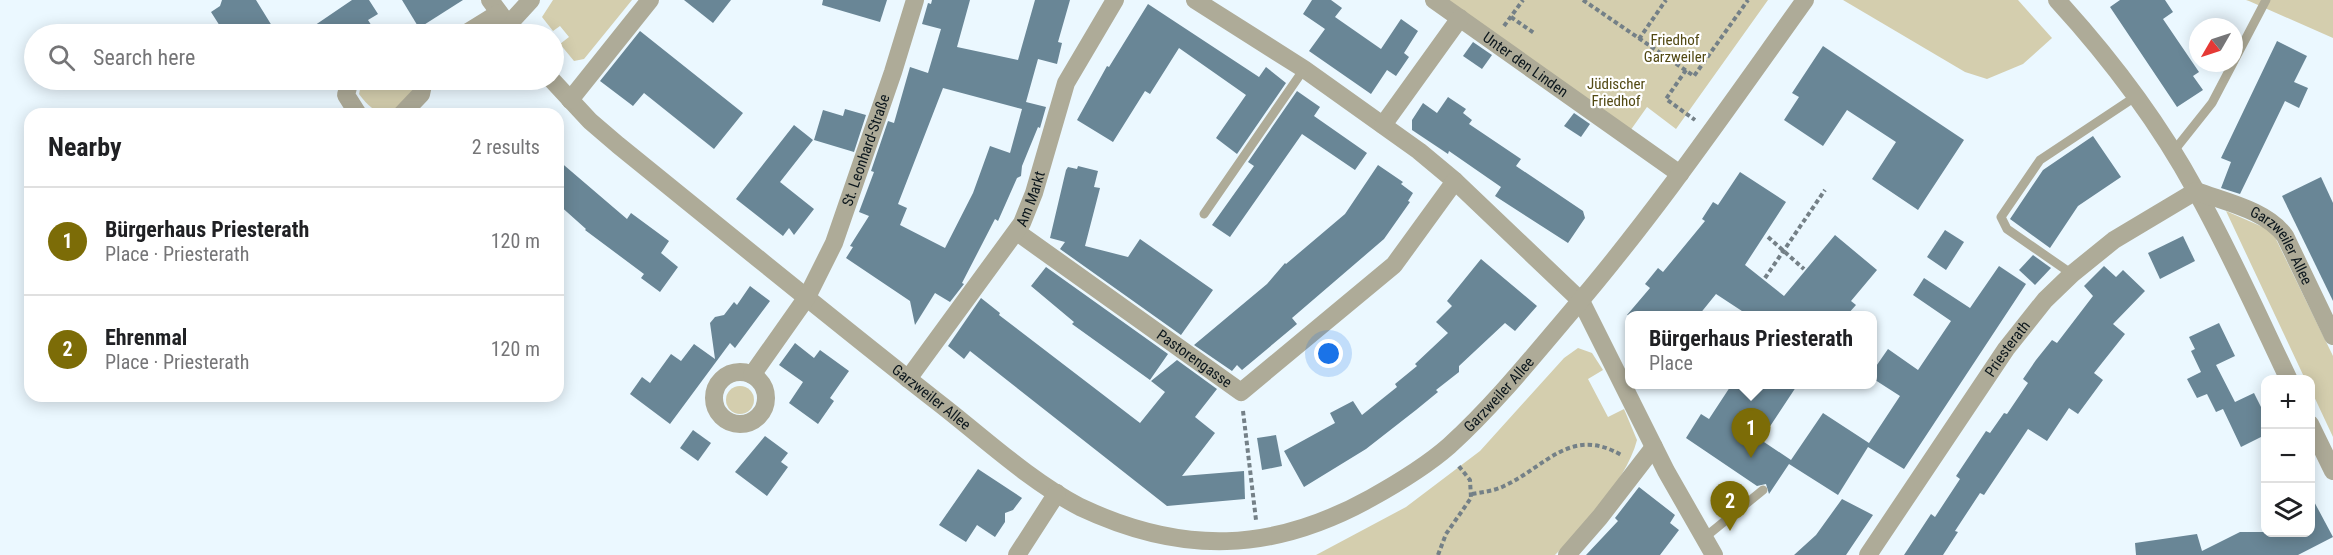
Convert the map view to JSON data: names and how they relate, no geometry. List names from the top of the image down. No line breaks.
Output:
{"streets":{"street":["Unter den Linden","St. Leonhard-Straße","Am Markt","Garzweiler Allee","Priesterath","Pastorengasse"]},"crossings":[["Unter den Linden","Garzweiler Allee"],["St. Leonhard-Straße","Garzweiler Allee"],["Am Markt","Garzweiler Allee"],["Am Markt","Pastorengasse"],["Garzweiler Allee","Priesterath"]],"parks":["Friedhof Garzweiler","Jüdischer Friedhof"],"north":"bottom left","page":{"search":"Search here","heading":["Nearby","2 results"],"list":[{"mark":"1","name":"Bürgerhaus Priesterath","note":"Place · Priesterath","value":"120 m"},{"mark":"2","name":"Ehrenmal","note":"Place · Priesterath","value":"120 m"}],"popup":["Bürgerhaus Priesterath","Place"],"map_buttons":["+","−"],"pins":["1","2"]}}
